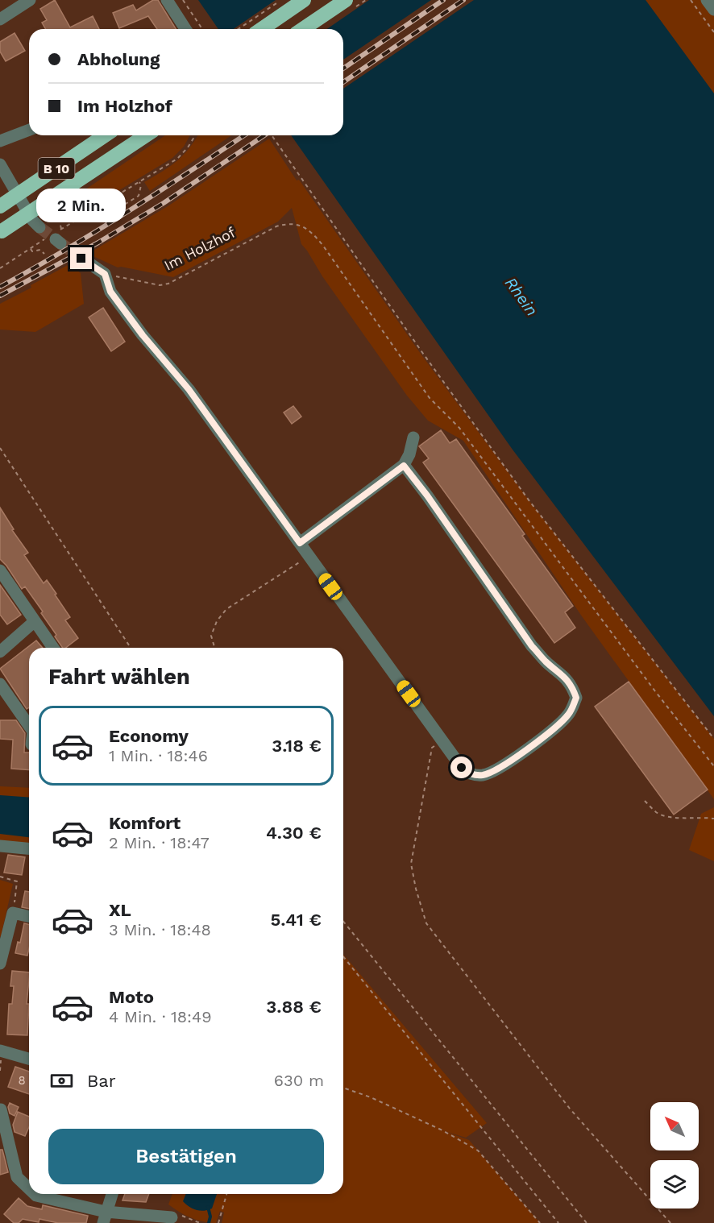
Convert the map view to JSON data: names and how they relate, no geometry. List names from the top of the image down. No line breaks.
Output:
{"streets":{"highway":["B 10"],"path":["Im Holzhof"]},"water":["Rhein"],"house_numbers":["8"],"north":"top left","page":{"banner":["Abholung","Im Holzhof"],"bubble":"2 Min.","heading":"Fahrt wählen","list":[{"name":"Economy","note":"1 Min. · 18:46","value":"3.18 €"},{"name":"Komfort","note":"2 Min. · 18:47","value":"4.30 €"},{"name":"XL","note":"3 Min. · 18:48","value":"5.41 €"},{"name":"Moto","note":"4 Min. · 18:49","value":"3.88 €"}],"pay":["Bar","630 m"],"buttons":"Bestätigen"}}
